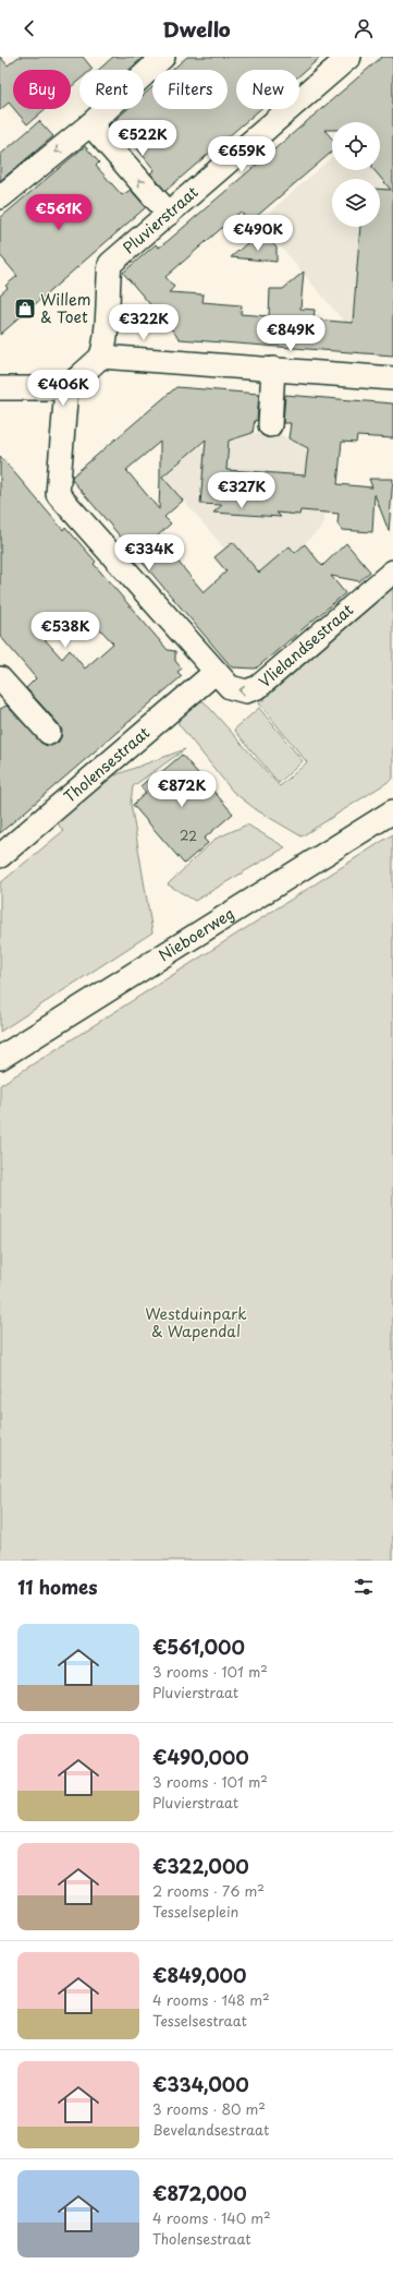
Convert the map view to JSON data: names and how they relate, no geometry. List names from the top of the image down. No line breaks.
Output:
{"streets":{"street":["Pluvierstraat","Vlielandsestraat","Tholensestraat","Nieboerweg"]},"crossings":[["Vlielandsestraat","Tholensestraat"]],"one_way":["Vlielandsestraat"],"parks":["Westduinpark & Wapendal"],"places":{"shop":["Willem & Toet"]},"house_numbers":["22"],"page":{"header":"Dwello","chip":["Buy","Rent","Filters","New"],"price":["€522K","€659K","€561K","€490K","€322K","€849K","€406K","€327K","€334K","€538K","€872K"],"heading":"11 homes","list":[{"name":"€561,000","note":"3 rooms · 101 m² · Pluvierstraat"},{"name":"€490,000","note":"3 rooms · 101 m² · Pluvierstraat"},{"name":"€322,000","note":"2 rooms · 76 m² · Tesselseplein"},{"name":"€849,000","note":"4 rooms · 148 m² · Tesselsestraat"},{"name":"€334,000","note":"3 rooms · 80 m² · Bevelandsestraat"},{"name":"€872,000","note":"4 rooms · 140 m² · Tholensestraat"}]}}
